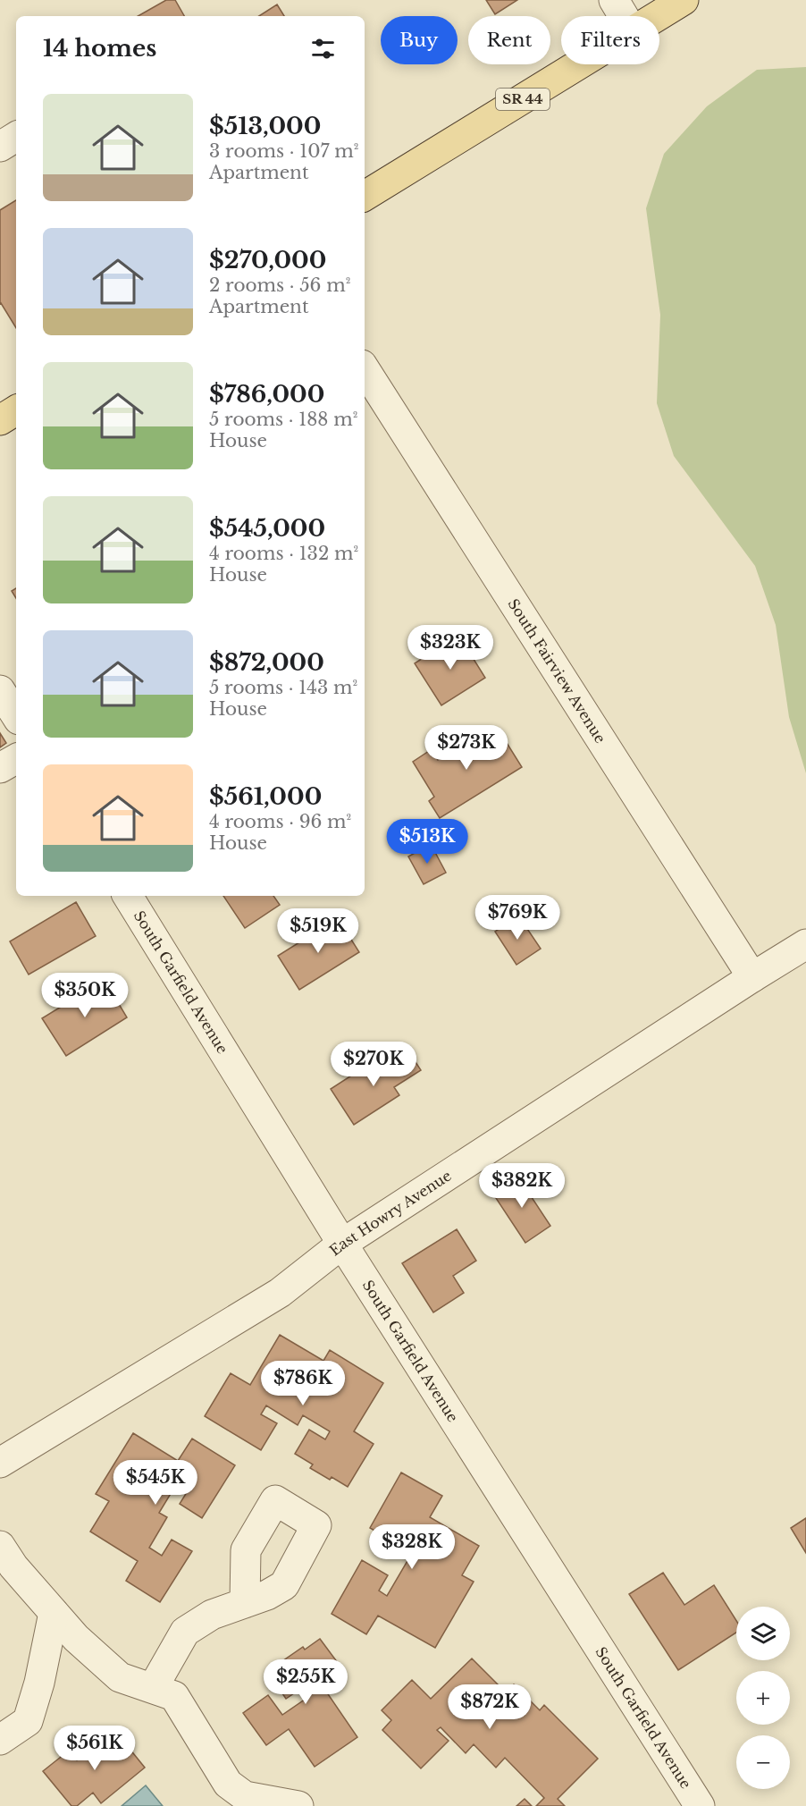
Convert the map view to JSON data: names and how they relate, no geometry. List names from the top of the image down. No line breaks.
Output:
{"streets":{"main road":["SR 44"],"street":["South Fairview Avenue","South Garfield Avenue","East Howry Avenue"]},"crossings":[["South Fairview Avenue","East Howry Avenue"],["South Garfield Avenue","East Howry Avenue"]],"page":{"chip":["Buy","Rent","Filters"],"heading":"14 homes","list":[{"name":"$513,000","note":"3 rooms · 107 m² · Apartment"},{"name":"$270,000","note":"2 rooms · 56 m² · Apartment"},{"name":"$786,000","note":"5 rooms · 188 m² · House"},{"name":"$545,000","note":"4 rooms · 132 m² · House"},{"name":"$872,000","note":"5 rooms · 143 m² · House"},{"name":"$561,000","note":"4 rooms · 96 m² · House"}],"price":["$323K","$273K","$513K","$769K","$519K","$350K","$270K","$382K","$786K","$545K","$328K","$255K","$872K","$561K"],"map_buttons":["+","−"]}}
